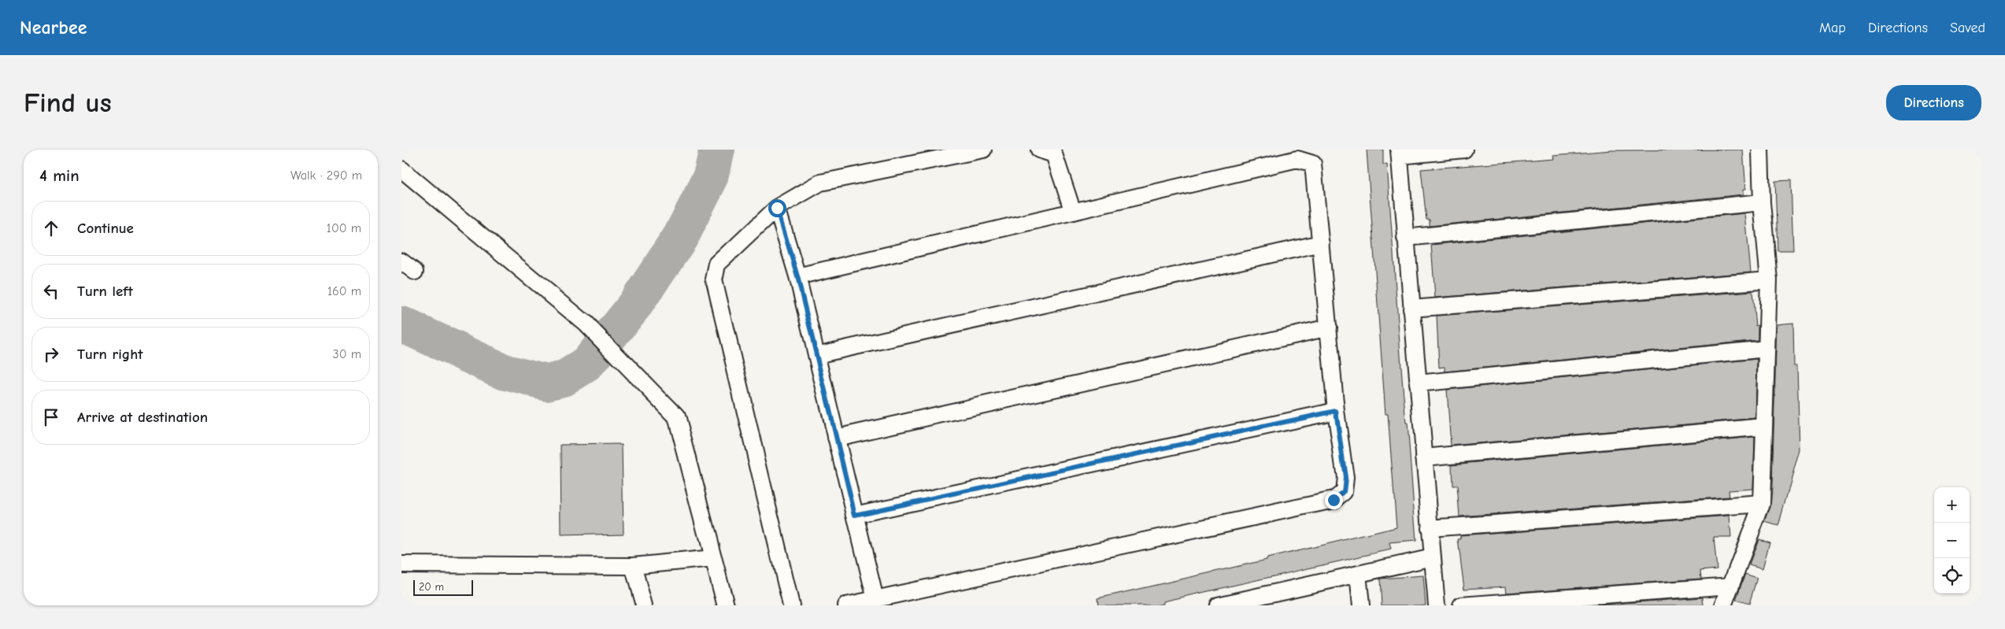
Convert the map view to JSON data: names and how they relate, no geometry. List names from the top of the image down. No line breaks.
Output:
{"scale_bar":"20 m","page":{"header":"Nearbee","nav":["Map","Directions","Saved"],"buttons":"Directions","title":"Find us","heading":["4 min","Walk · 290 m"],"list":[["Continue","100 m"],["Turn left","160 m"],["Turn right","30 m"],"Arrive at destination"],"map_buttons":["+","−"],"scale":"20 m"}}
